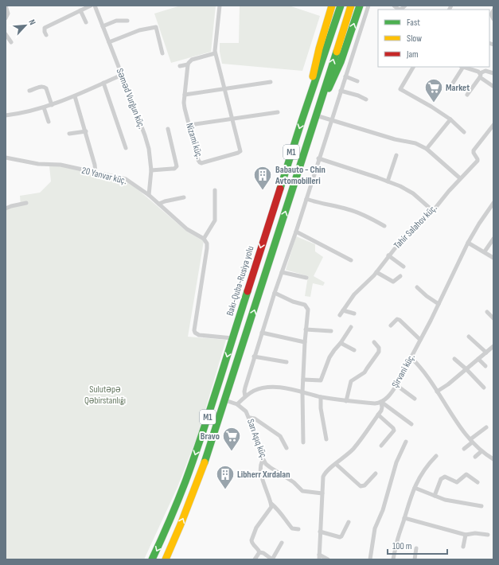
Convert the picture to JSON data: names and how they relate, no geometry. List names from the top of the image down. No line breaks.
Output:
{"streets":{"highway":["M1","Bakı-Quba-Rusiya yolu"],"street":["Səməd Vurğun küç.","Nizami küç.","20 Yanvar küç.","Tahir Salahov küç.","Şirvani küç.","Sarı Aşıq küç."]},"crossings":[["Səməd Vurğun küç.","20 Yanvar küç."],["M1","Sarı Aşıq küç."]],"parks":["Sulutəpə Qəbirstanlığı"],"places":{"supermarket":["Market","Bravo"],"building":["Babauto - Chin Avtomobilleri","Libherr Xırdalan"]},"legend":["Fast","Slow","Jam"],"scale_bar":"100 m","north":"top right"}
